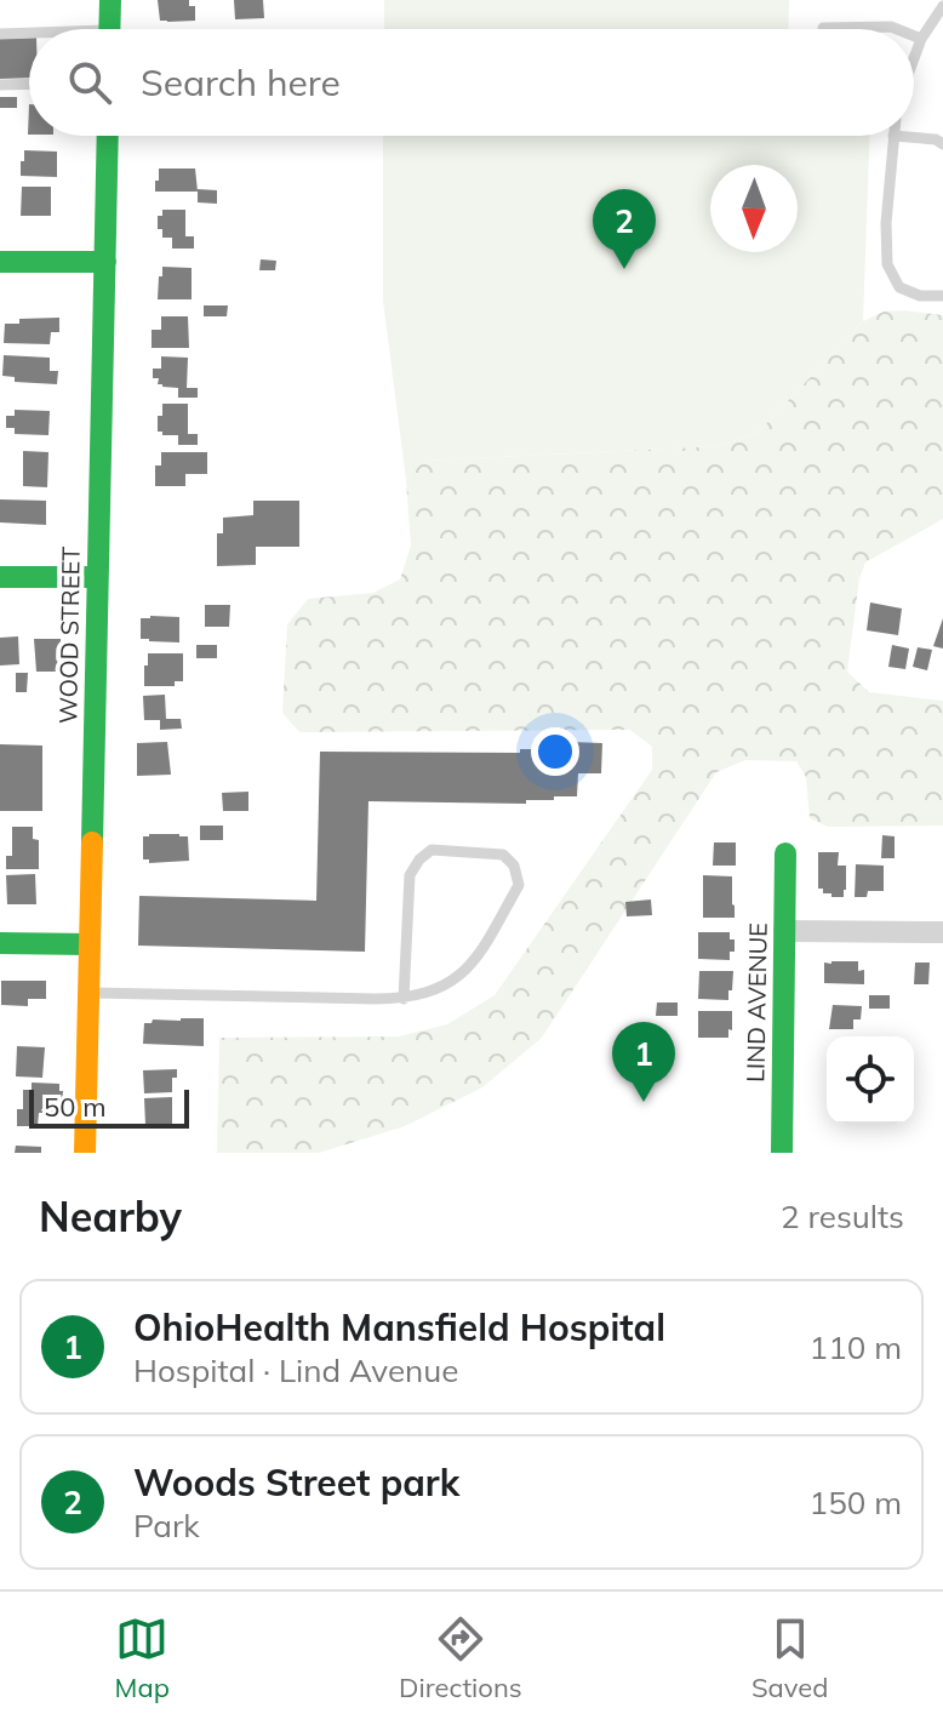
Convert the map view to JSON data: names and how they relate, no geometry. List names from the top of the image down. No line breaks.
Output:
{"streets":{"street":["WOOD STREET","LIND AVENUE"]},"scale_bar":"50 m","north":"bottom","page":{"search":"Search here","pins":["2","1"],"scale":"50 m","heading":["Nearby","2 results"],"list":[{"mark":"1","name":"OhioHealth Mansfield Hospital","note":"Hospital · Lind Avenue","value":"110 m"},{"mark":"2","name":"Woods Street park","note":"Park","value":"150 m"}],"nav":["Map","Directions","Saved"]}}
